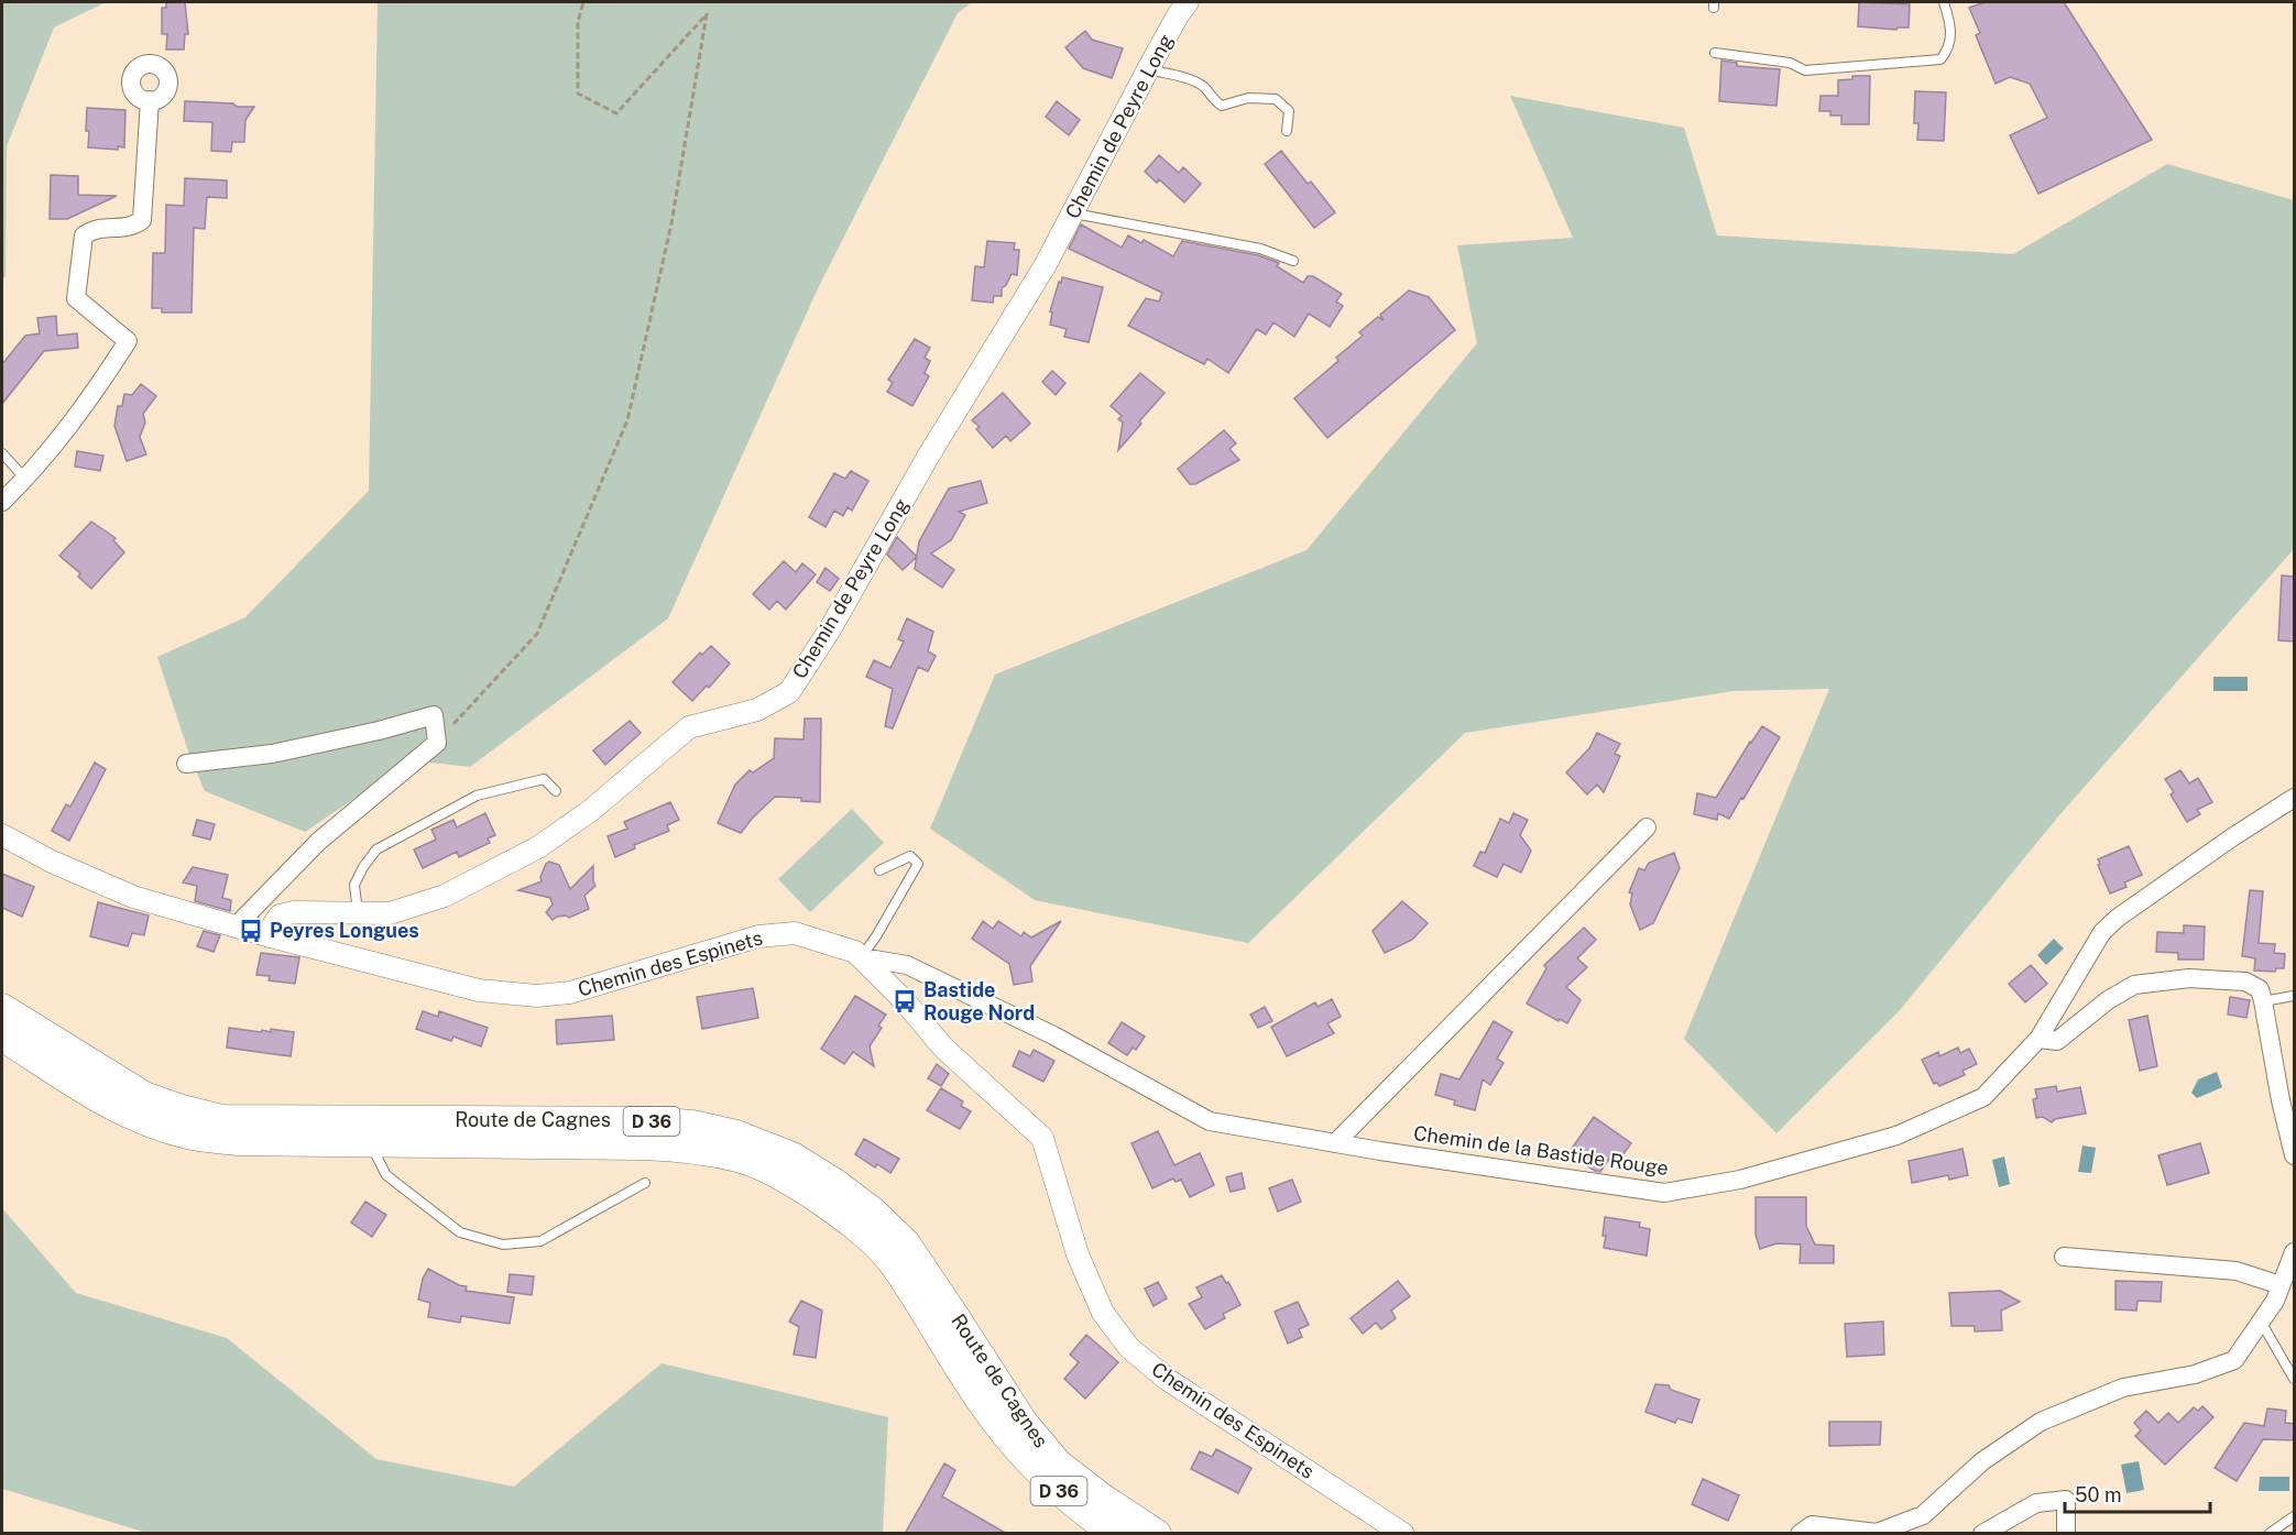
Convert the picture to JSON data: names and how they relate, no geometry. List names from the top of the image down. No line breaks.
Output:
{"streets":{"main road":["Route de Cagnes","D 36"],"street":["Chemin de Peyre Long","Chemin des Espinets","Chemin de la Bastide Rouge"]},"crossings":[["Chemin de Peyre Long","Chemin des Espinets"],["Chemin des Espinets","Chemin de la Bastide Rouge"]],"places":{"bus stop":["Peyres Longues","Bastide Rouge Nord"]},"scale_bar":"50 m"}
